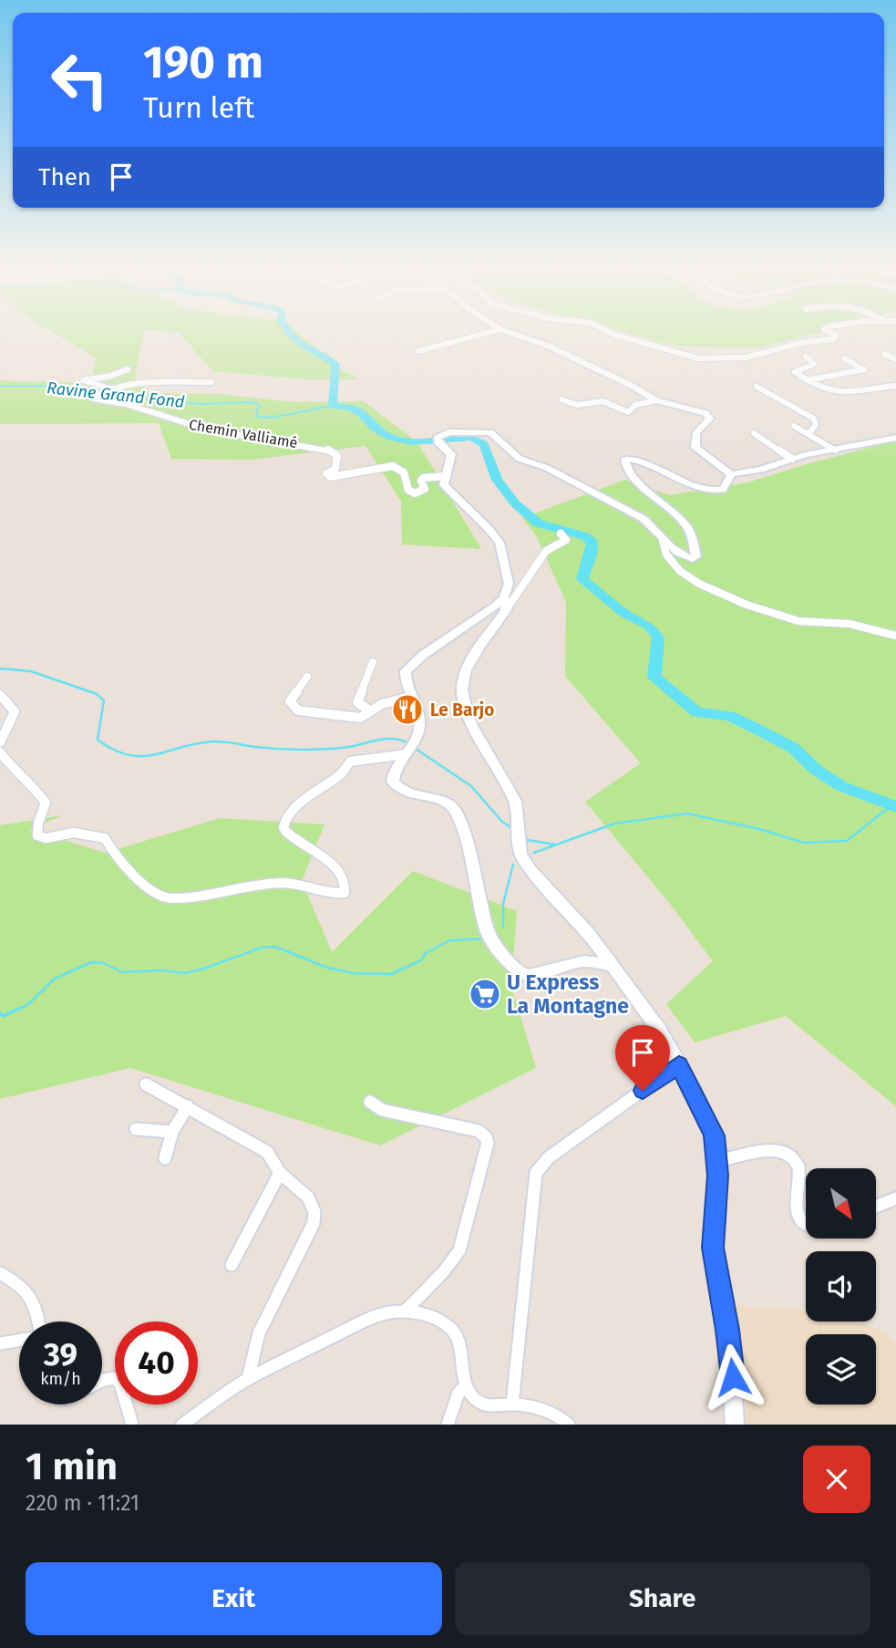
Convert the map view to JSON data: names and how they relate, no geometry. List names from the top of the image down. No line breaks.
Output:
{"streets":{"street":["Chemin Valliamé"]},"water":["Ravine Grand Fond"],"places":{"restaurant":["Le Barjo"],"supermarket":["U Express La Montagne"]},"north":"bottom right","page":{"turn":["190 m","Turn left"],"then":"Then","speed":"39 km/h","limit":"40","heading":["1 min","220 m · 11:21"],"buttons":["Exit","Share"]}}
